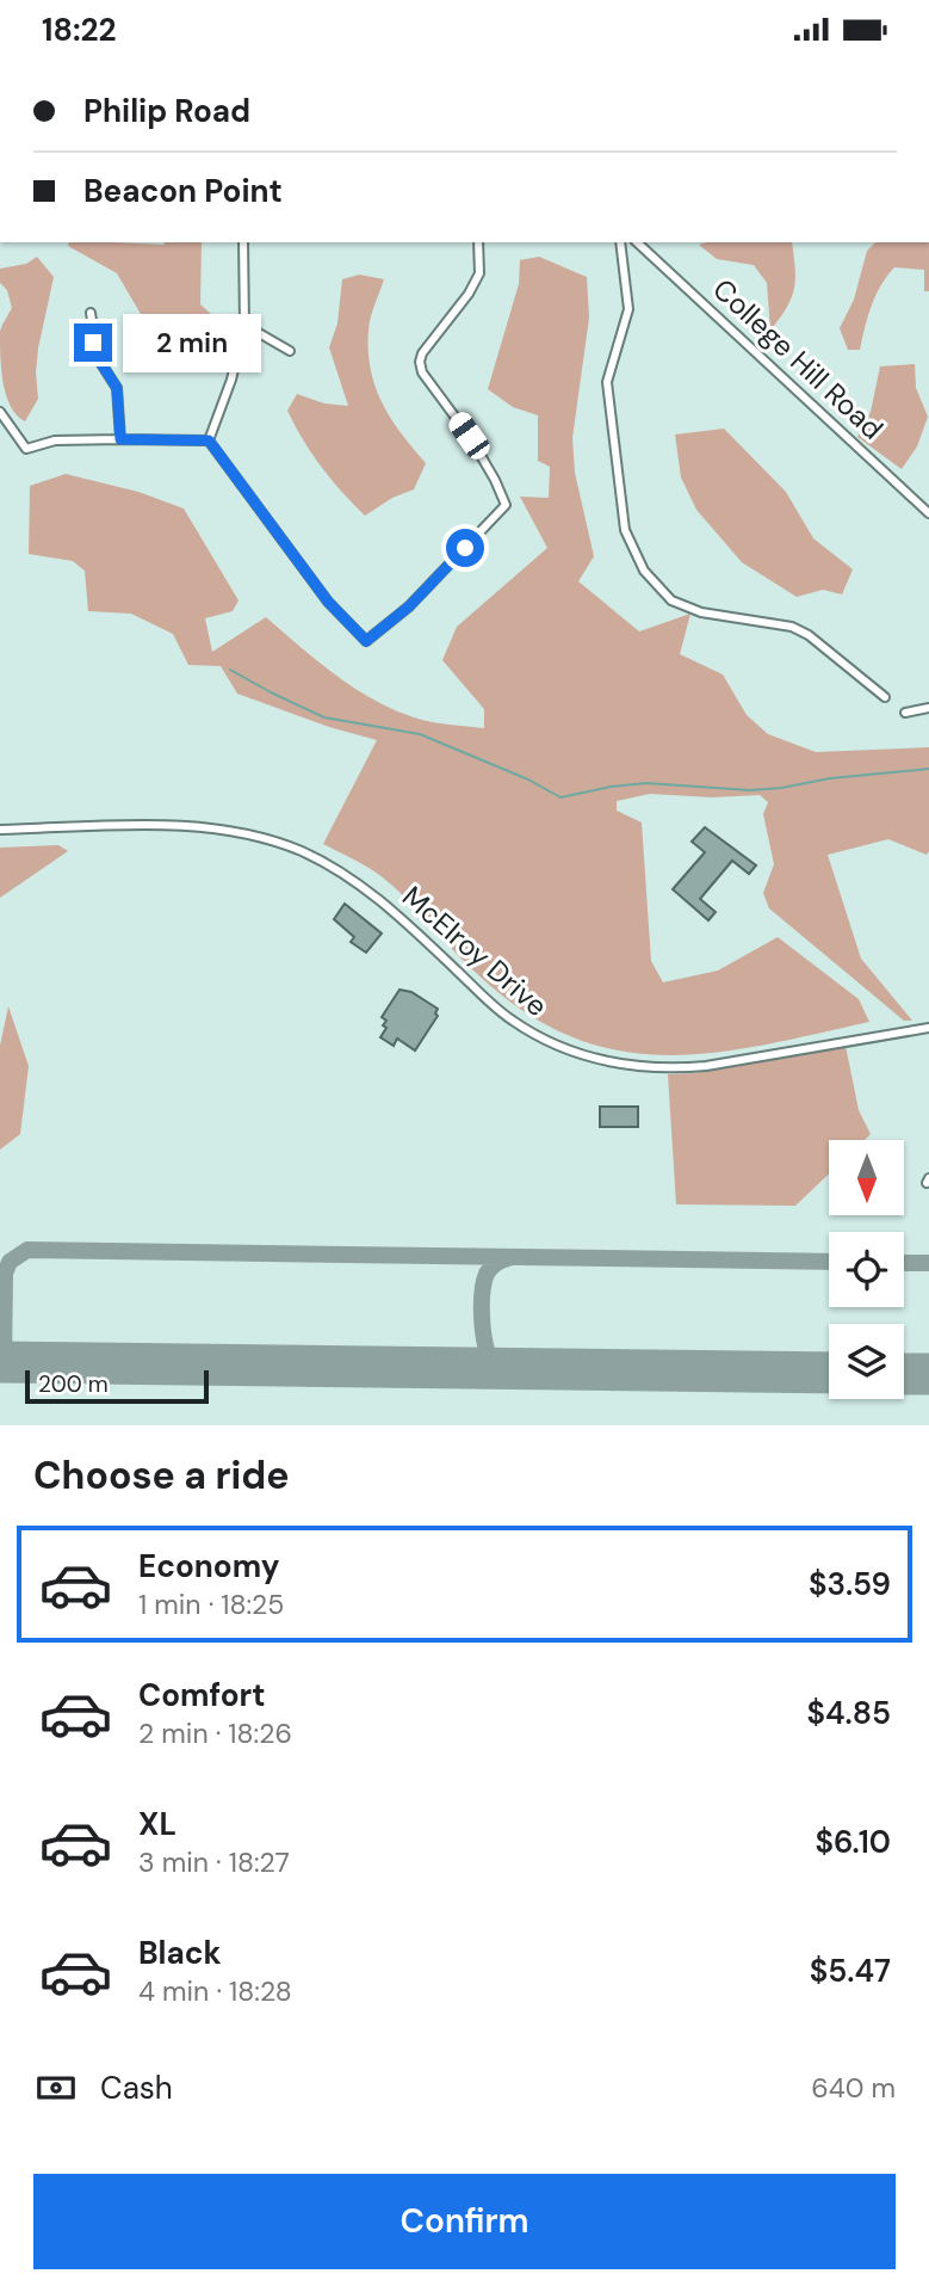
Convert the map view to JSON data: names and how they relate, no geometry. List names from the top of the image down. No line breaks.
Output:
{"streets":{"street":["College Hill Road","McElroy Drive"]},"scale_bar":"200 m","north":"bottom","page":{"status":"18:22","banner":["Philip Road","Beacon Point"],"bubble":"2 min","scale":"200 m","heading":"Choose a ride","list":[{"name":"Economy","note":"1 min · 18:25","value":"$3.59"},{"name":"Comfort","note":"2 min · 18:26","value":"$4.85"},{"name":"XL","note":"3 min · 18:27","value":"$6.10"},{"name":"Black","note":"4 min · 18:28","value":"$5.47"}],"pay":["Cash","640 m"],"buttons":"Confirm"}}
